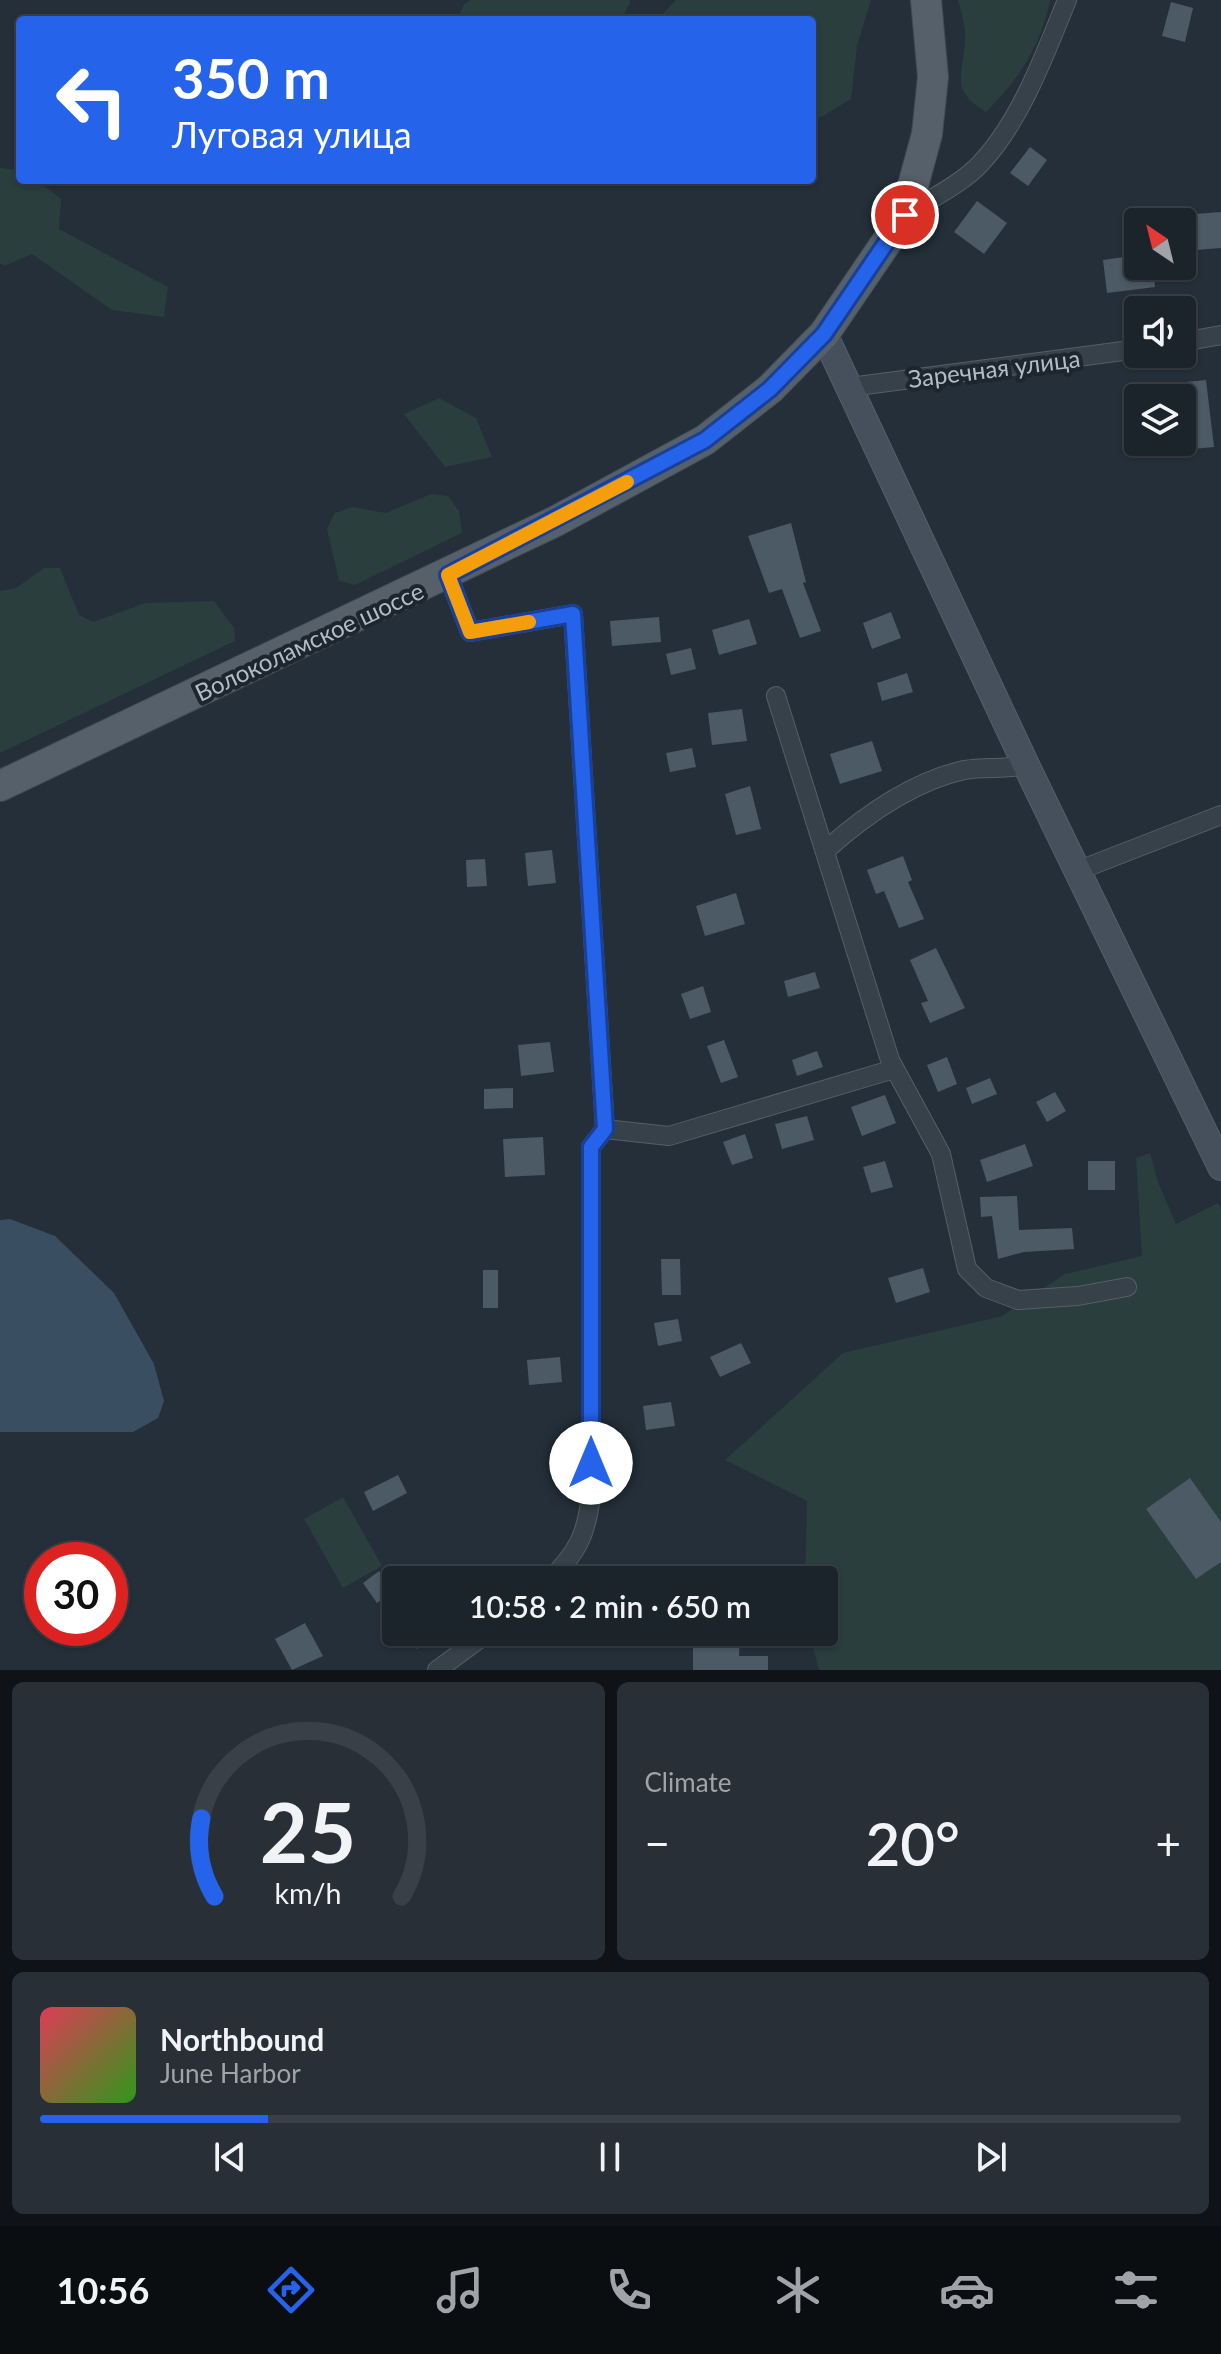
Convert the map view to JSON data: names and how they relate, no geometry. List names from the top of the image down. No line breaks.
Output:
{"streets":{"main road":["Волоколамское шоссе"],"street":["Заречная улица"]},"north":"top left","page":{"turn":["350 m","Луговая улица"],"limit":"30","trip":"10:58 · 2 min · 650 m","tile":"Climate","heat":["−","20°","+"],"song":["Northbound","June Harbor"],"tabs":"10:56","gauge":["25","km/h"]}}
